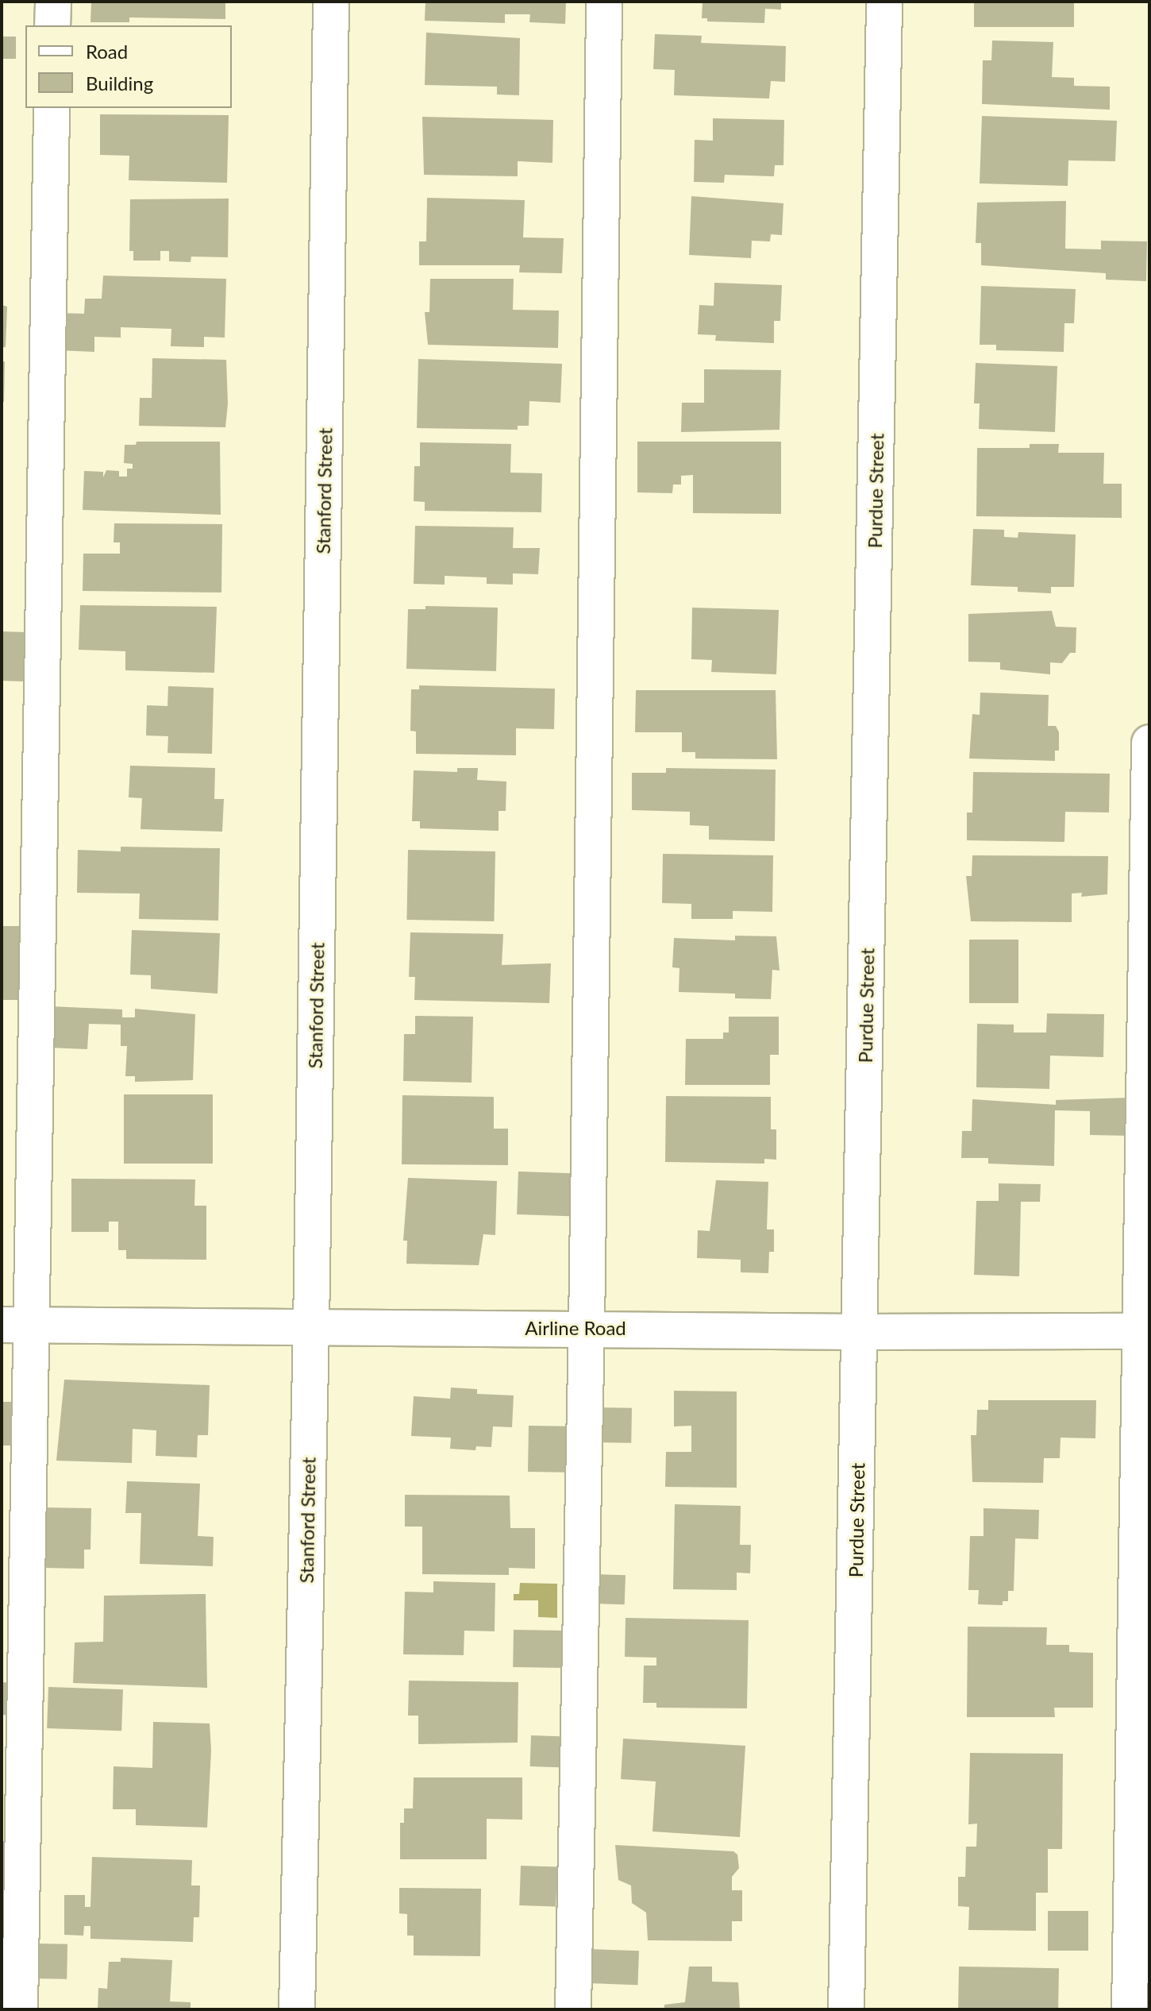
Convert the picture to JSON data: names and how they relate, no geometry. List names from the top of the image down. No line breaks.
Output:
{"streets":{"street":["Stanford Street","Purdue Street","Airline Road"]},"crossings":[["Stanford Street","Airline Road"],["Purdue Street","Airline Road"]],"legend":["Road","Building"]}
